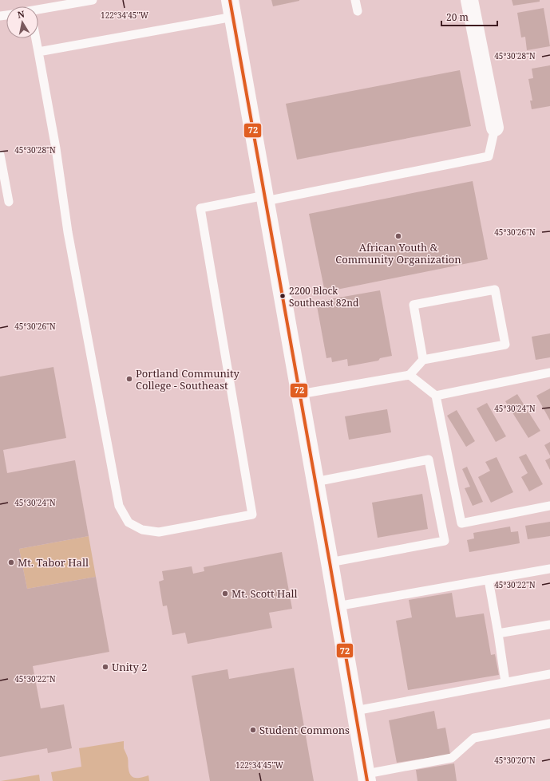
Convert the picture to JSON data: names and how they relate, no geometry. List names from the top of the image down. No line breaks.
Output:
{"places":["African Youth & Community Organization","2200 Block Southeast 82nd","Portland Community College - Southeast","Mt. Tabor Hall","Mt. Scott Hall","Unity 2","Student Commons"],"lines":["transit line 72"],"scale_bar":"20 m","north":"top","coordinates":["122°34'45\"W","45°30'28\"N","45°30'26\"N","45°30'24\"N","45°30'22\"N","45°30'20\"N"]}
